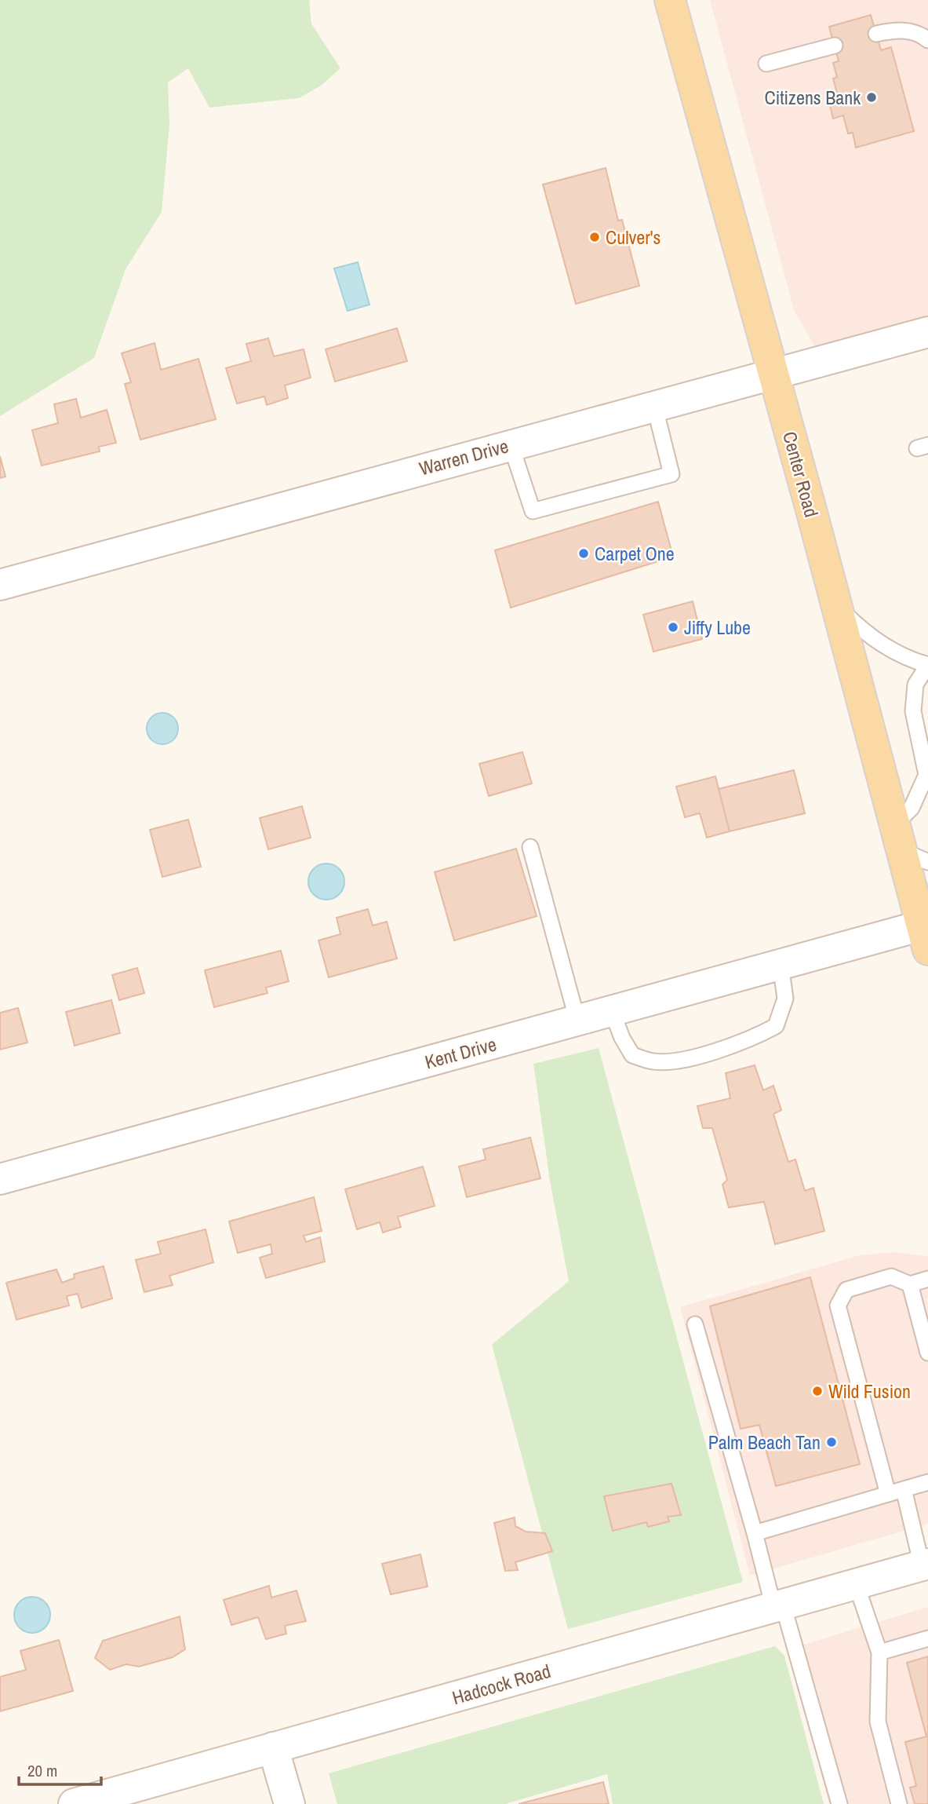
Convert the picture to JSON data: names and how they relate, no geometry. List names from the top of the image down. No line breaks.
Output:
{"streets":{"main road":["Center Road"],"street":["Warren Drive","Kent Drive","Hadcock Road"]},"crossings":[["Warren Drive","Center Road"],["Center Road","Kent Drive"]],"places":["Citizens Bank","Culver's","Carpet One","Jiffy Lube","Wild Fusion","Palm Beach Tan"],"scale_bar":"20 m"}
